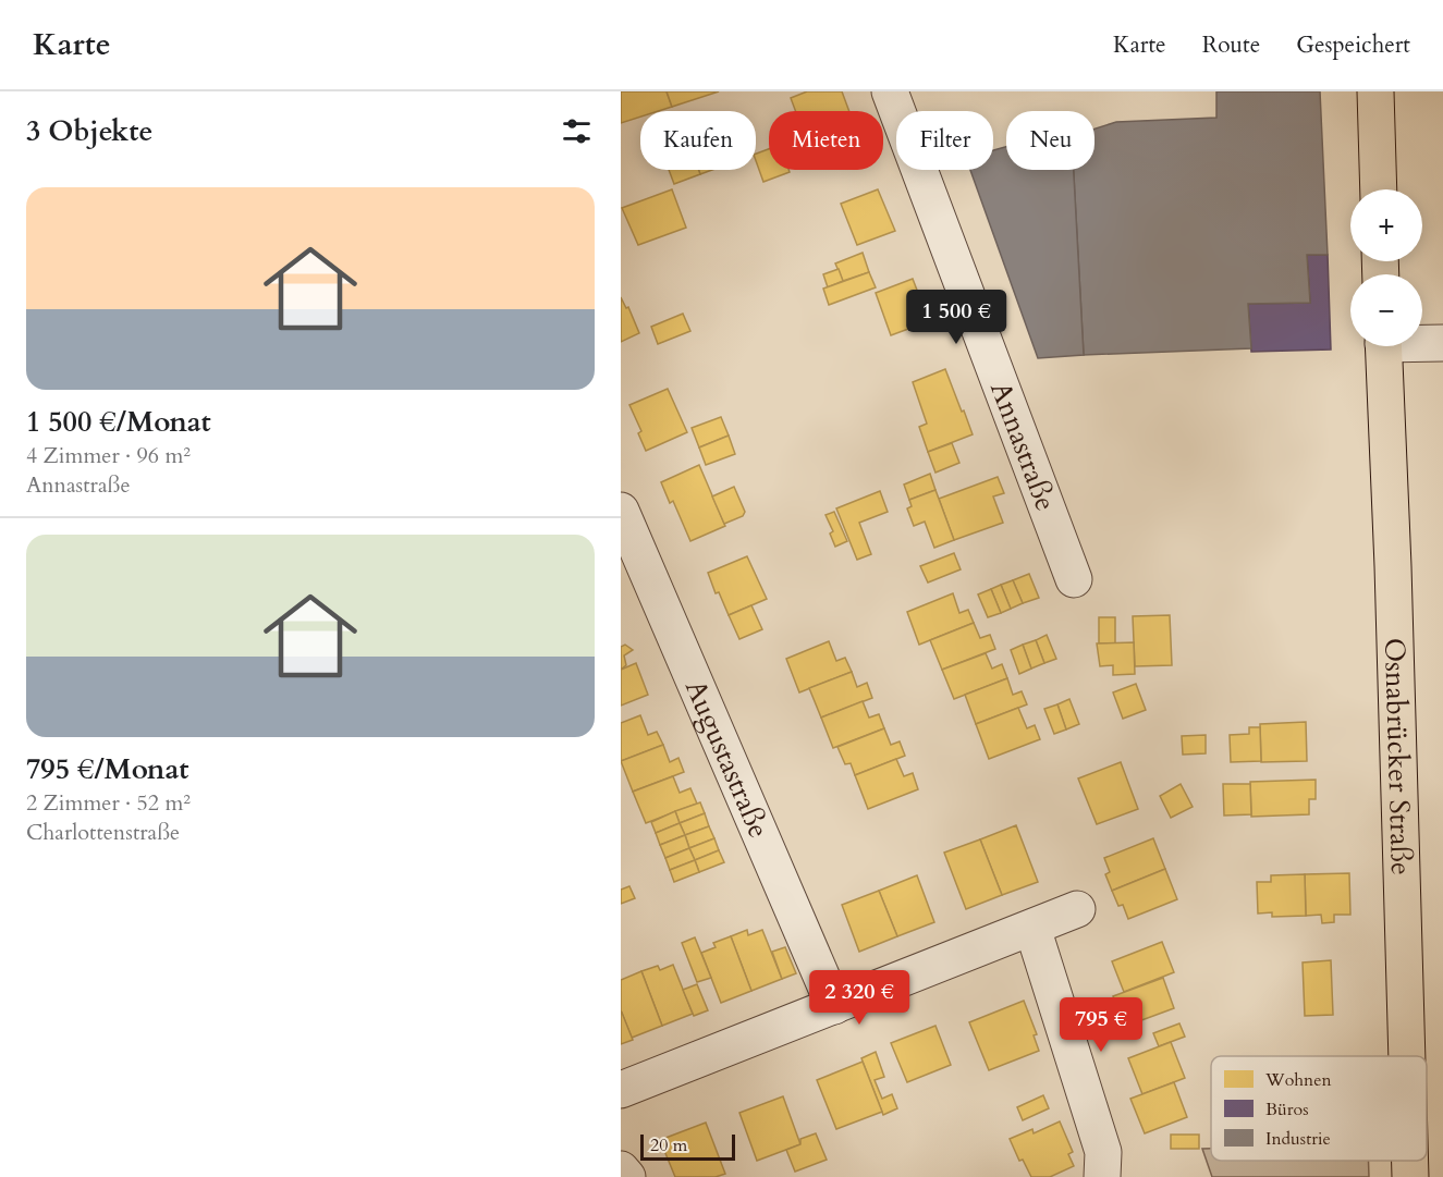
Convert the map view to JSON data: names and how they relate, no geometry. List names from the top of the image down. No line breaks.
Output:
{"streets":{"main road":["Osnabrücker Straße"],"street":["Annastraße","Augustastraße"]},"legend":["Wohnen","Büros","Industrie"],"scale_bar":"20 m","page":{"header":"Karte","nav":["Karte","Route","Gespeichert"],"heading":"3 Objekte","chip":["Kaufen","Mieten","Filter","Neu"],"list":[{"name":"1 500 €/Monat","note":"4 Zimmer · 96 m² · Annastraße"},{"name":"795 €/Monat","note":"2 Zimmer · 52 m² · Charlottenstraße"}],"map_buttons":["+","−"],"price":["1 500 €","2 320 €","795 €"],"scale":"20 m"}}
